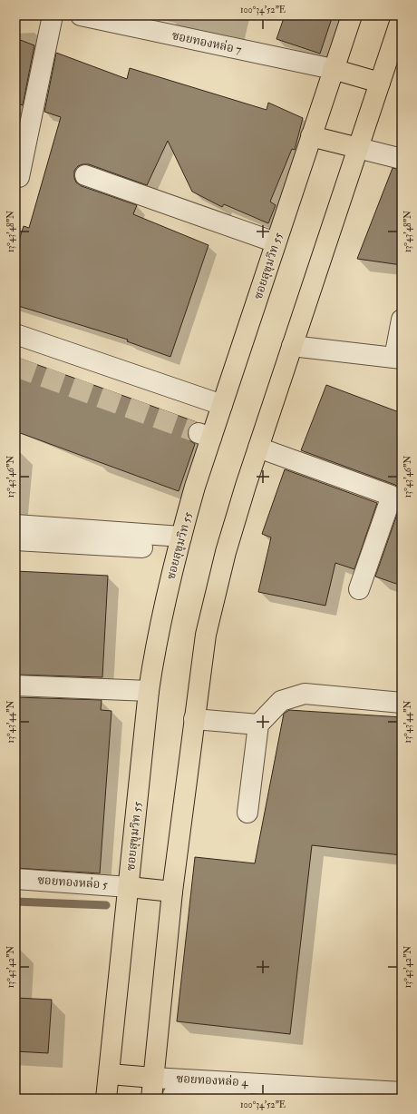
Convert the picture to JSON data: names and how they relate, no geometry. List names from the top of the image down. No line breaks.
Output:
{"streets":{"main road":["ซอยสุขุมวิท 55"],"street":["ซอยทองหล่อ 7","ซอยทองหล่อ 5","ซอยทองหล่อ 4"]},"crossings":[["ซอยทองหล่อ 7","ซอยสุขุมวิท 55"],["ซอยสุขุมวิท 55","ซอยทองหล่อ 5"]],"coordinates":["100°34'52\"E","13°43'48\"N","13°43'46\"N","13°43'44\"N","13°43'42\"N"]}
